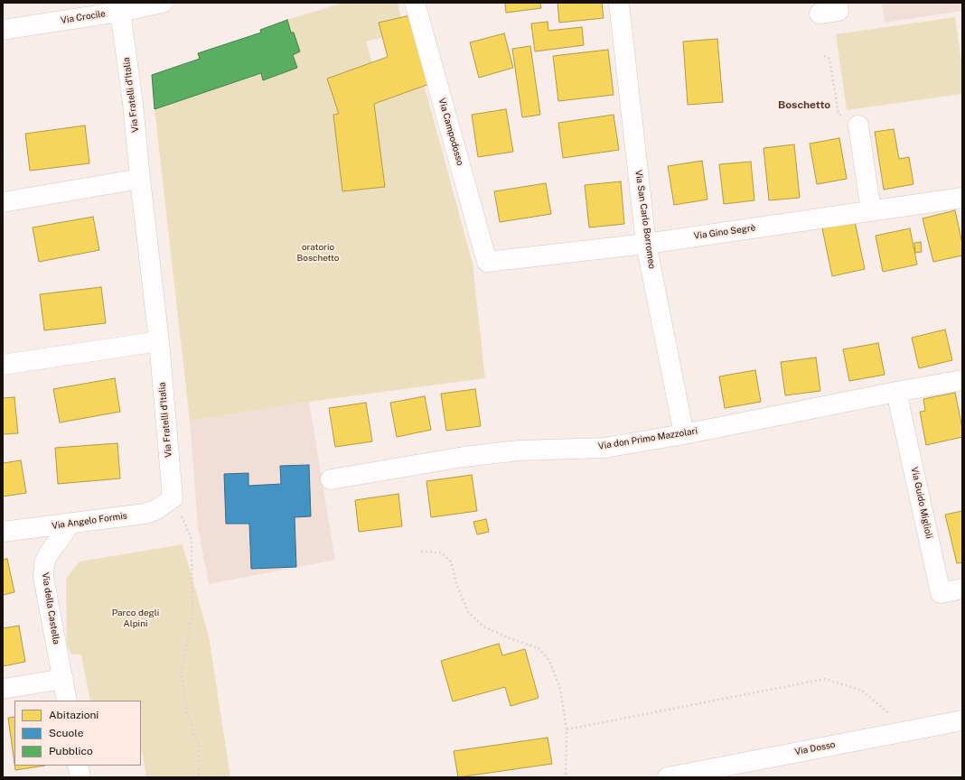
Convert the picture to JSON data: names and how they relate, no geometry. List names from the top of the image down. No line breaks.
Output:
{"streets":{"street":["Via Crocile","Via Fratelli d'Italia","Via Campodosso","Via San Carlo Borromeo","Via Gino Segrè","Via don Primo Mazzolari","Via Guido Miglioli","Via Angelo Formis","Via della Castella","Via Dosso"]},"crossings":[["Via Crocile","Via Fratelli d'Italia"],["Via Fratelli d'Italia","Via Angelo Formis"],["Via Campodosso","Via Gino Segrè"],["Via San Carlo Borromeo","Via Gino Segrè"],["Via San Carlo Borromeo","Via don Primo Mazzolari"],["Via don Primo Mazzolari","Via Guido Miglioli"],["Via Angelo Formis","Via della Castella"]],"districts":["Boschetto"],"parks":["oratorio Boschetto","Parco degli Alpini"],"legend":["Abitazioni","Scuole","Pubblico"]}
